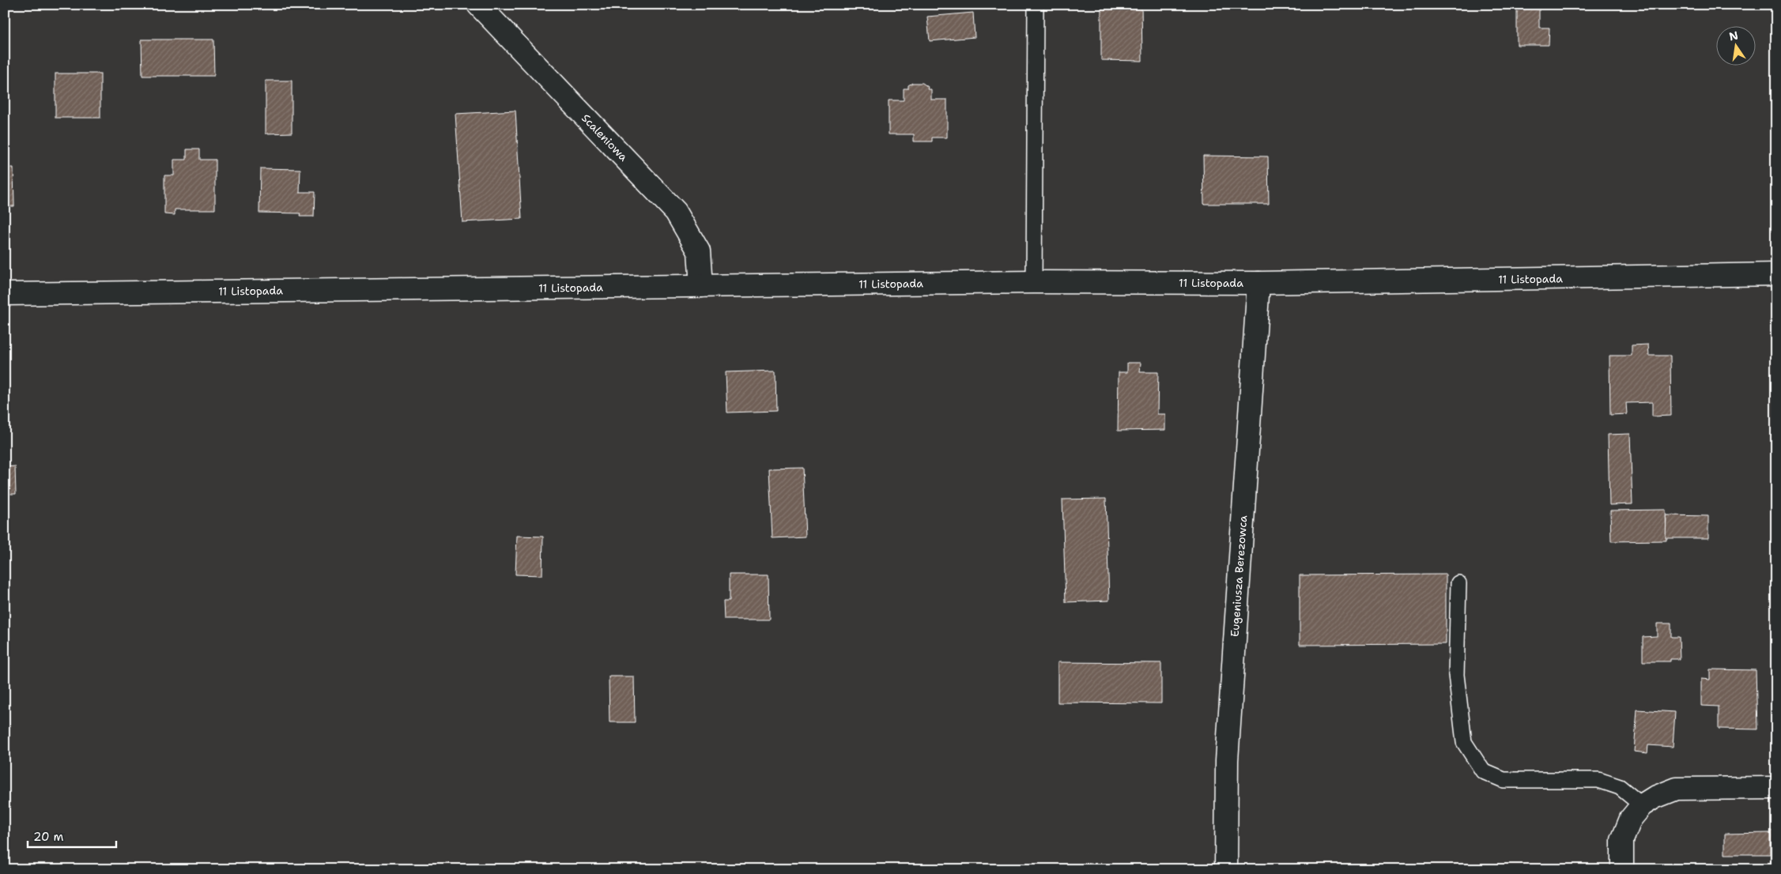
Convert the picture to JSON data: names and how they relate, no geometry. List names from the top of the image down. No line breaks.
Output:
{"streets":{"main road":["Scaleniowa","11 Listopada","Eugeniusza Berezowca"]},"crossings":[["Scaleniowa","11 Listopada"],["11 Listopada","Eugeniusza Berezowca"]],"scale_bar":"20 m","north":"top"}
